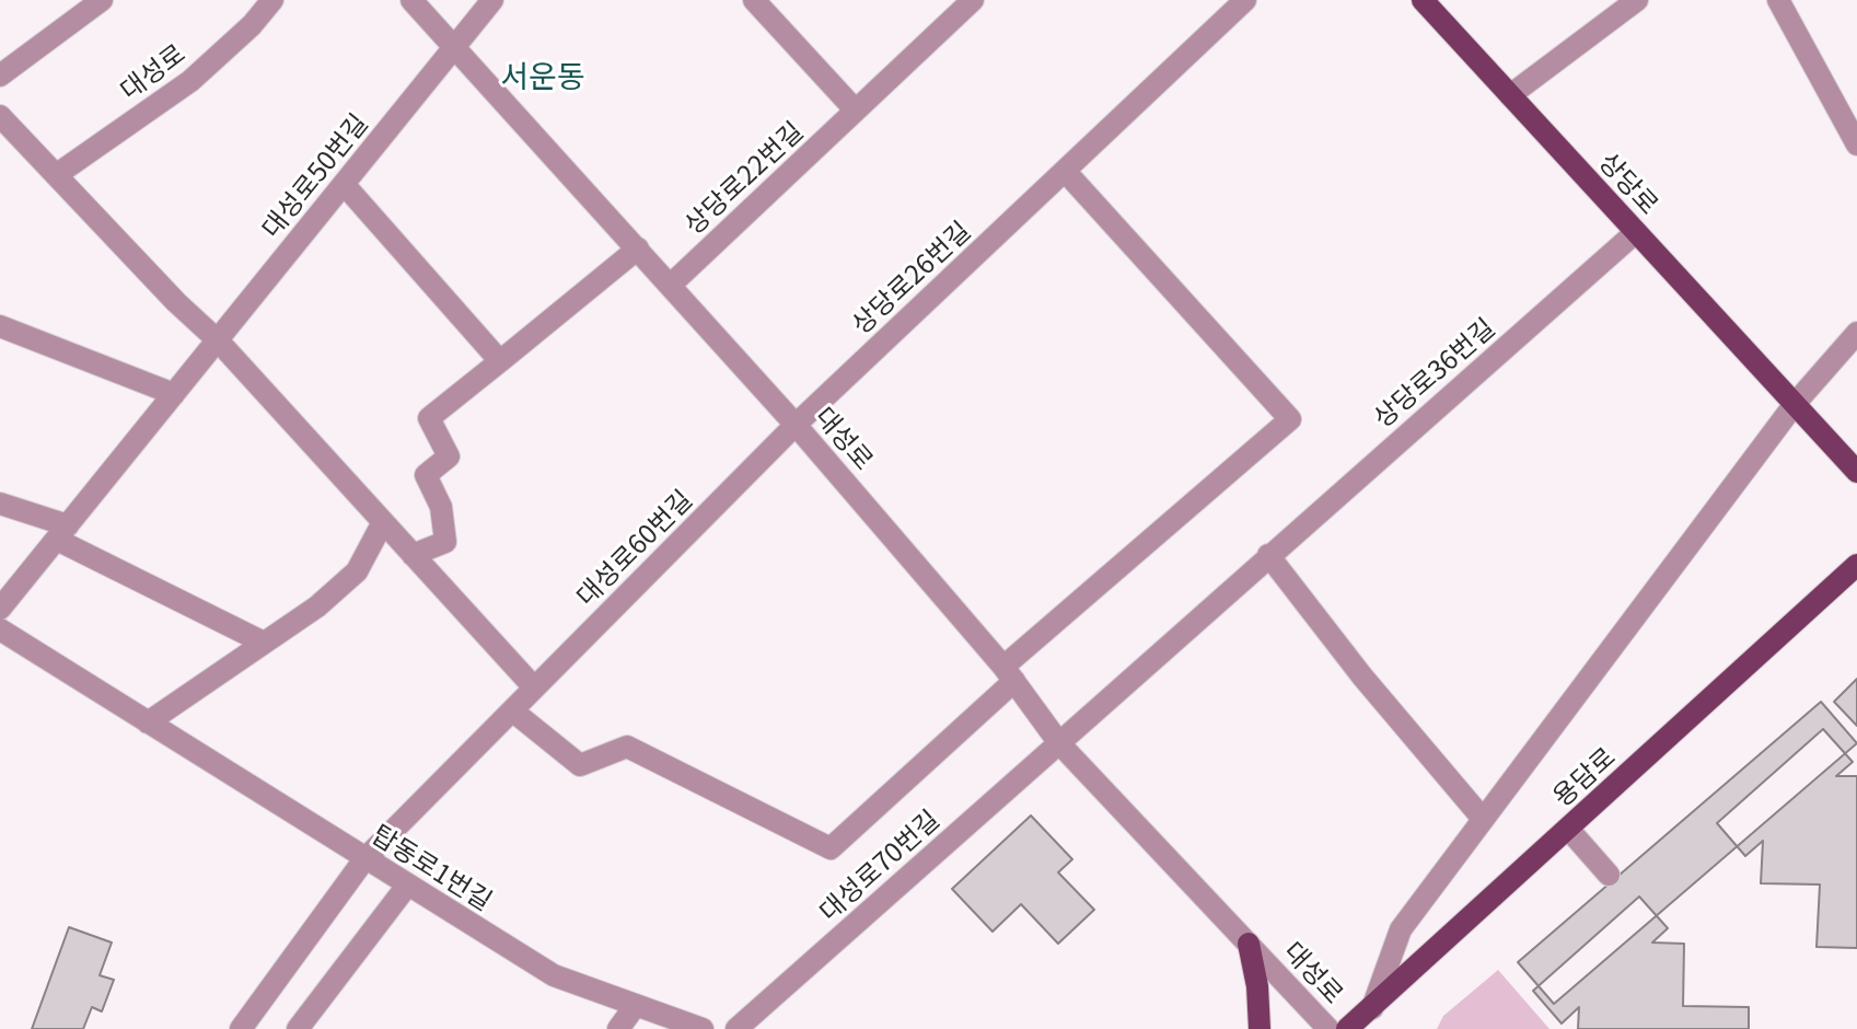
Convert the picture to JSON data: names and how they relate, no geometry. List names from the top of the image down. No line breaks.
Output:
{"streets":{"main road":["상당로","용담로"],"street":["대성로","대성로50번길","상당로22번길","상당로26번길","상당로36번길","대성로60번길","대성로70번길","탑동로1번길"]},"crossings":[["대성로","대성로50번길"],["대성로","상당로22번길"],["대성로","상당로"],["대성로","상당로26번길"],["대성로","상당로36번길"],["대성로","대성로60번길"],["대성로","용담로"],["대성로","대성로70번길"],["상당로","상당로36번길"],["상당로26번길","대성로60번길"],["상당로36번길","대성로70번길"],["대성로60번길","탑동로1번길"]],"districts":["서운동"]}
